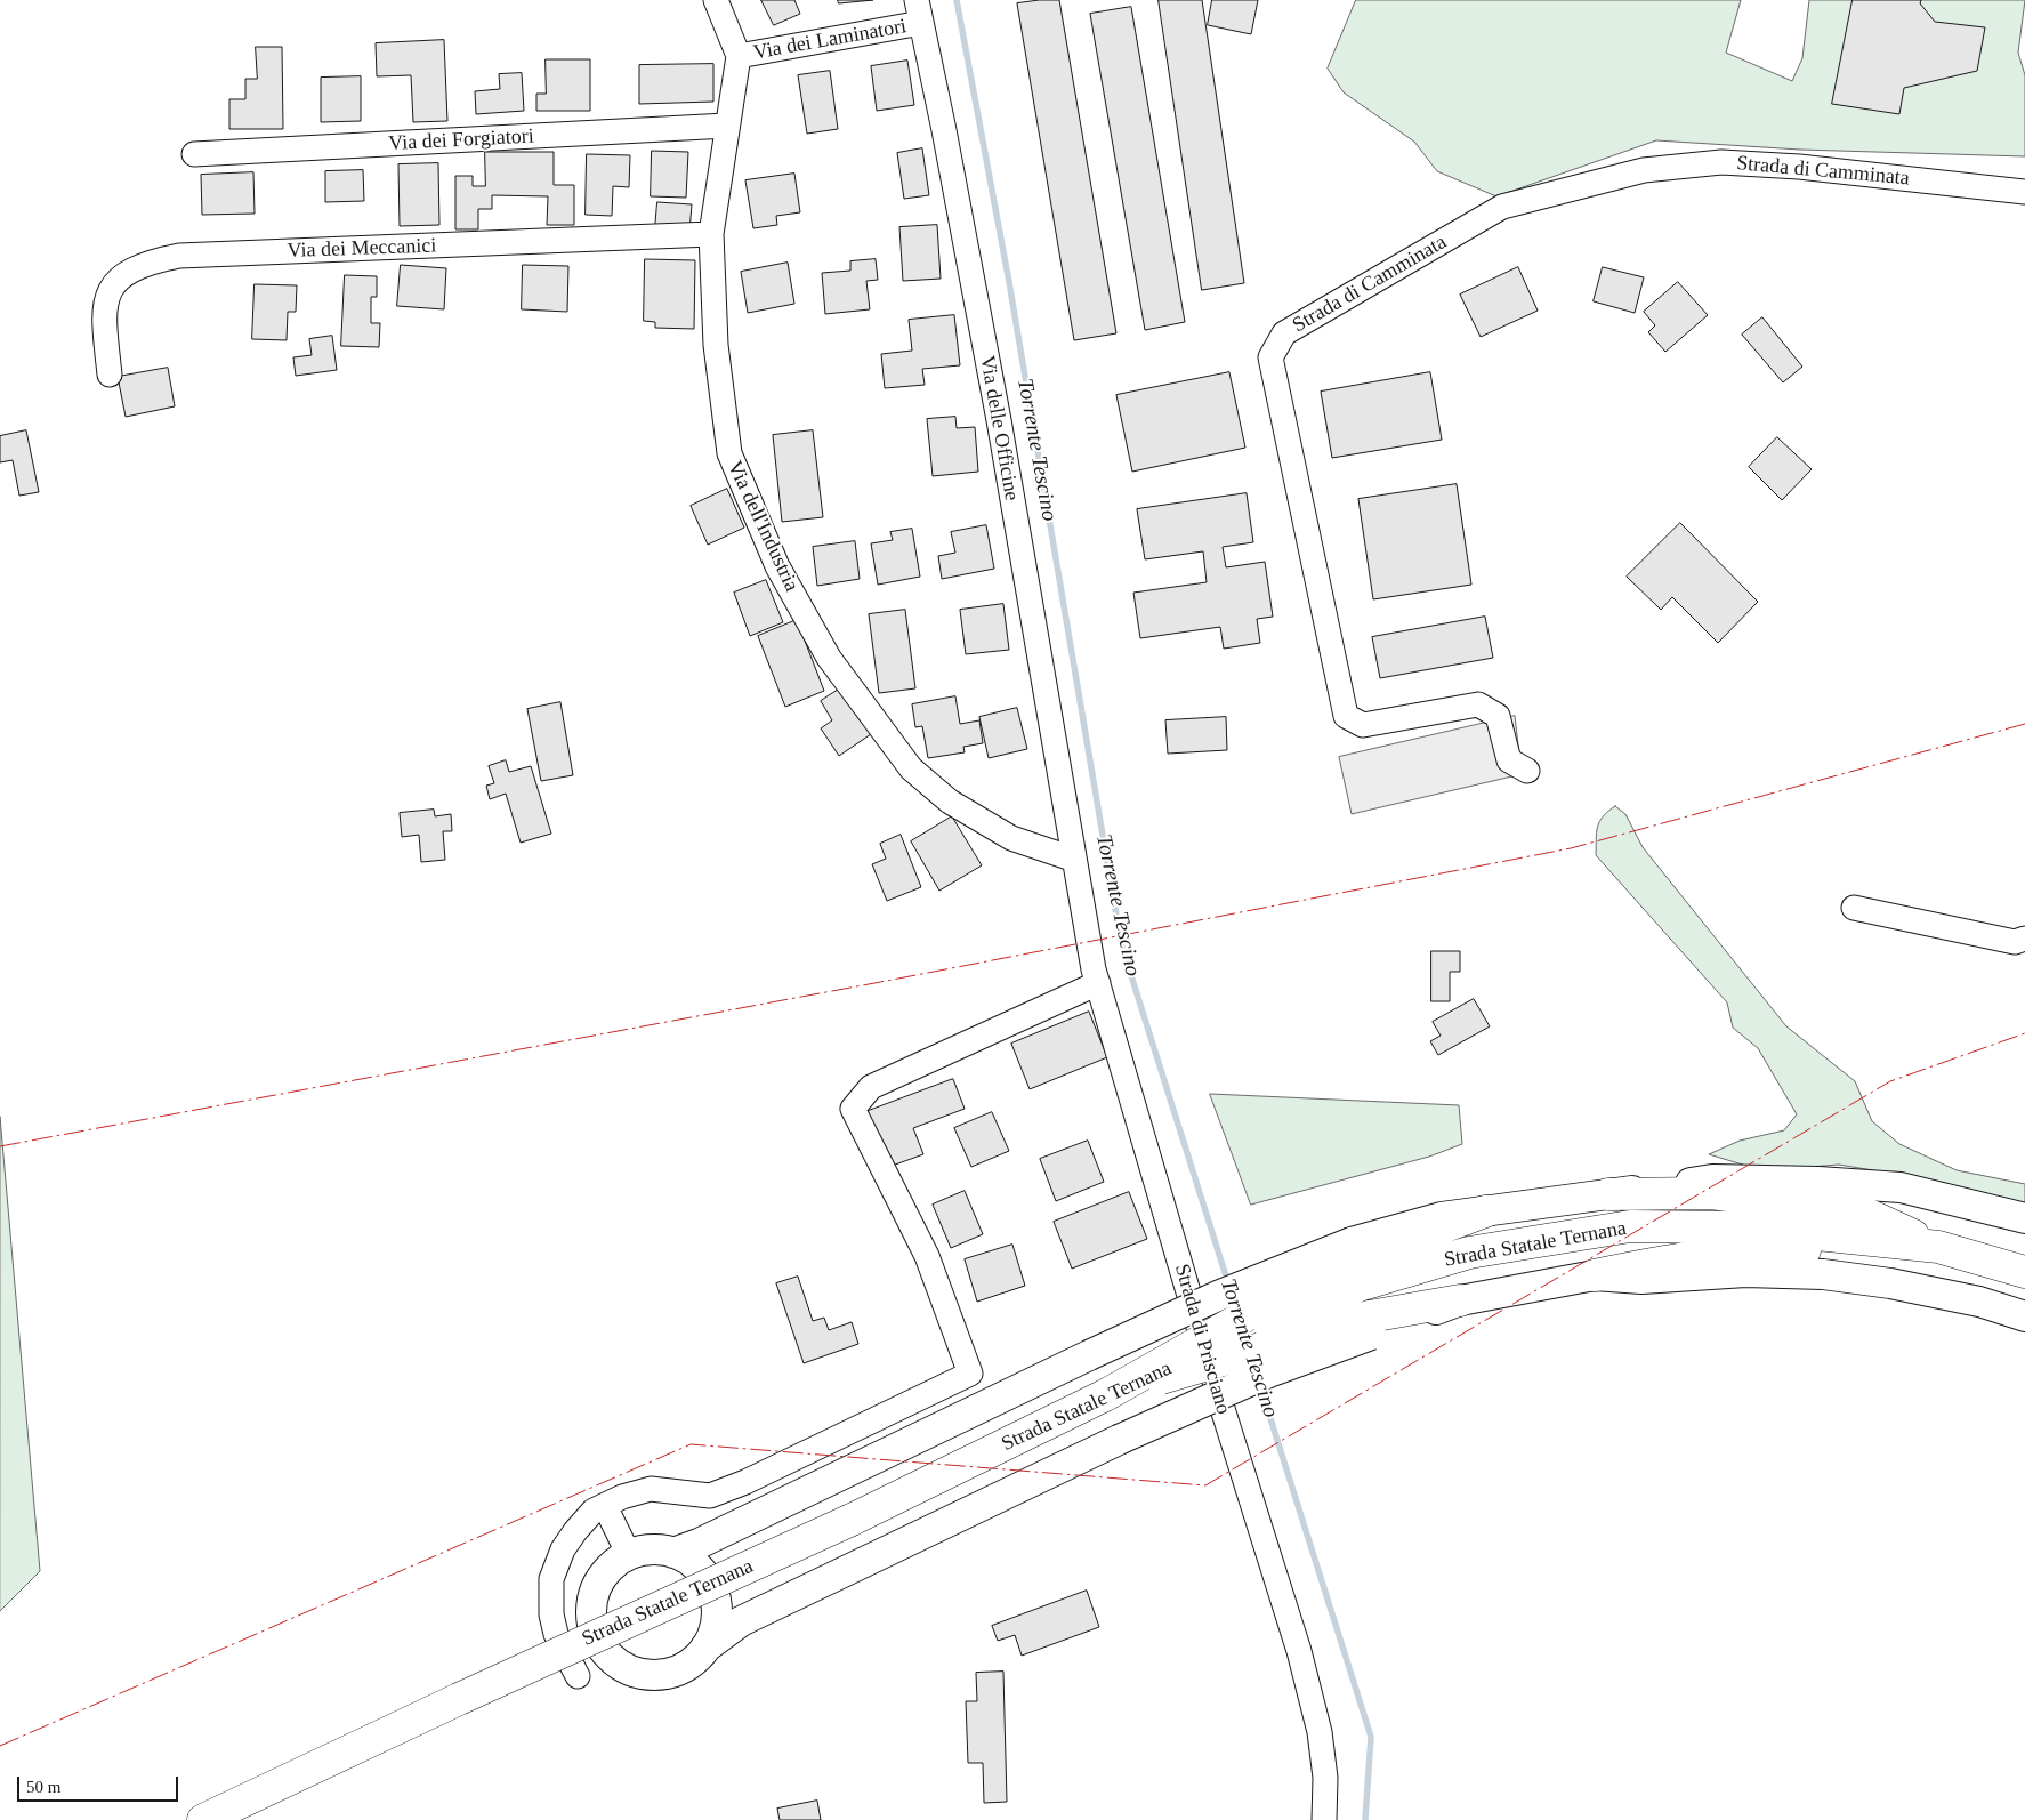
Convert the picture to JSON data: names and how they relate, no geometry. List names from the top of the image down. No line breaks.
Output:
{"streets":{"highway":["Strada Statale Ternana"],"street":["Via dei Laminatori","Via dei Forgiatori","Strada di Camminata","Via dei Meccanici","Via delle Officine","Via dell'Industria","Strada di Prisciano"]},"crossings":[["Via dei Laminatori","Via delle Officine"],["Via dei Laminatori","Via dell'Industria"],["Via dei Forgiatori","Via dell'Industria"],["Via dei Meccanici","Via dell'Industria"],["Via delle Officine","Via dell'Industria"],["Via delle Officine","Strada di Prisciano"],["Via dell'Industria","Strada di Prisciano"]],"water":["Torrente Tescino"],"scale_bar":"50 m"}
